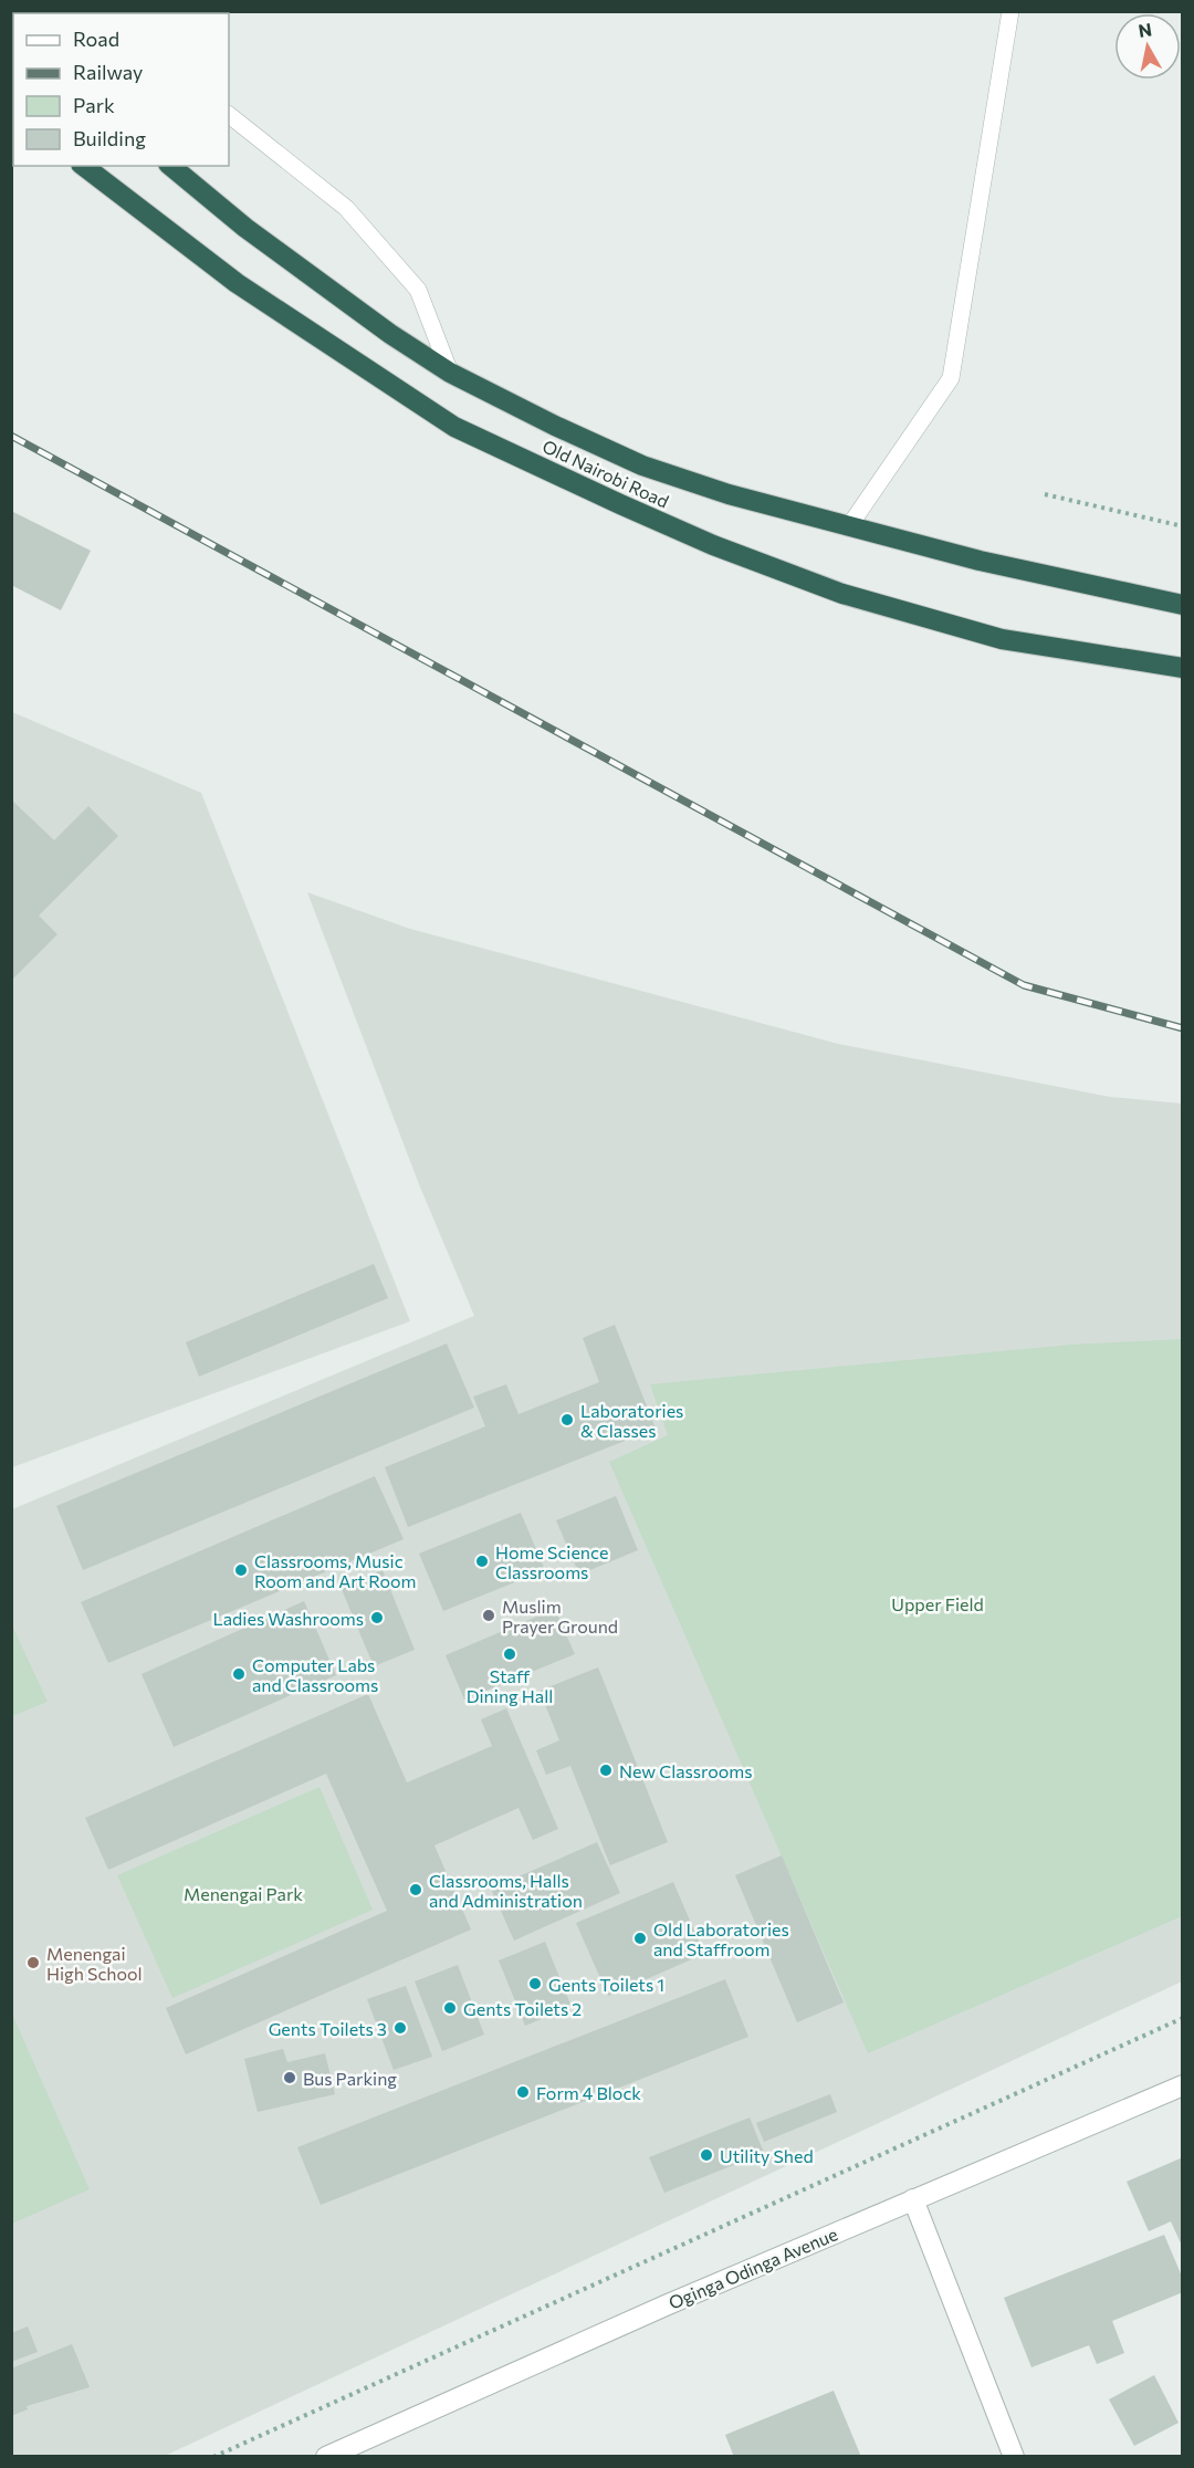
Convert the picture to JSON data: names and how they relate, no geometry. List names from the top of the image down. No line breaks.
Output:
{"streets":{"highway":["Old Nairobi Road"],"street":["Oginga Odinga Avenue"]},"parks":["Upper Field","Menengai Park"],"places":["Laboratories & Classes","Home Science Classrooms","Classrooms, Music Room and Art Room","Muslim Prayer Ground","Ladies Washrooms","Staff Dining Hall","Computer Labs and Classrooms","New Classrooms","Classrooms, Halls and Administration","Old Laboratories and Staffroom","Menengai High School","Gents Toilets 1","Gents Toilets 2","Gents Toilets 3","Bus Parking","Form 4 Block","Utility Shed"],"legend":["Road","Railway","Park","Building"],"north":"top"}
